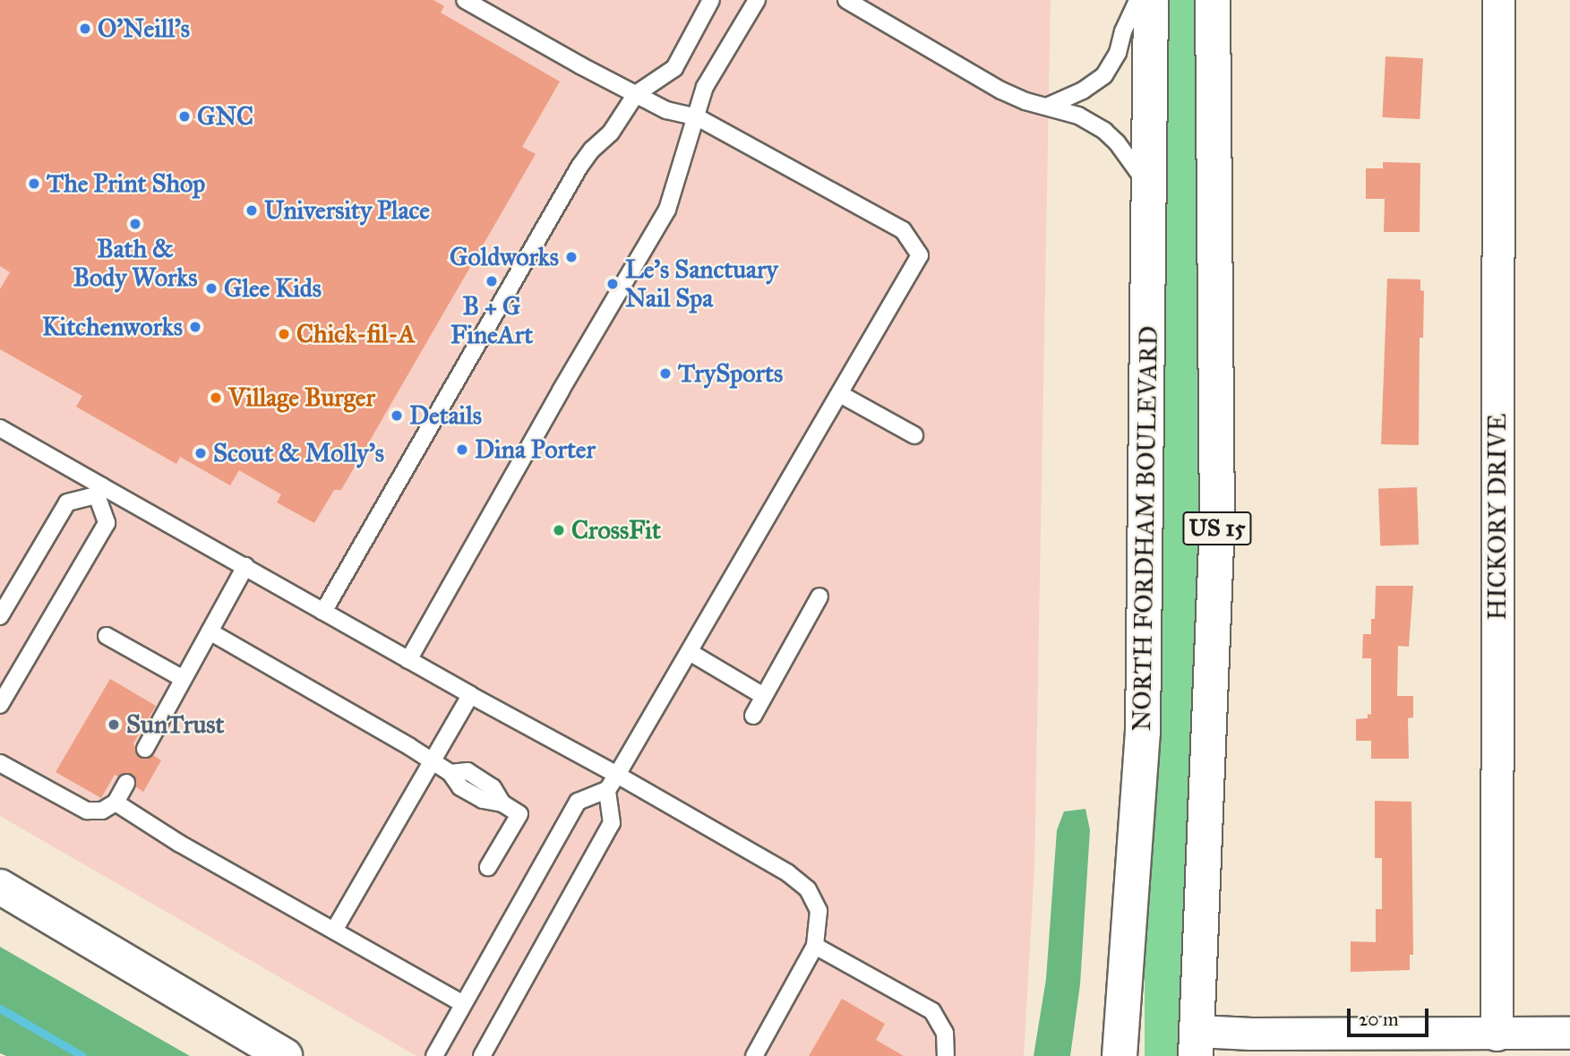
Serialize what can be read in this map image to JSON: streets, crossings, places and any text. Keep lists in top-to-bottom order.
{
  "streets": {
    "main road": ["NORTH FORDHAM BOULEVARD", "US 15"],
    "street": ["HICKORY DRIVE"]
  },
  "places": [
    "O’Neill’s",
    "GNC",
    "The Print Shop",
    "University Place",
    "Bath & Body Works",
    "Goldworks",
    "B + G FineArt",
    "Le’s Sanctuary Nail Spa",
    "Glee Kids",
    "Kitchenworks",
    "Chick-fil-A",
    "TrySports",
    "Village Burger",
    "Details",
    "Dina Porter",
    "Scout & Molly’s",
    "CrossFit",
    "SunTrust"
  ],
  "scale_bar": "20 m"
}
